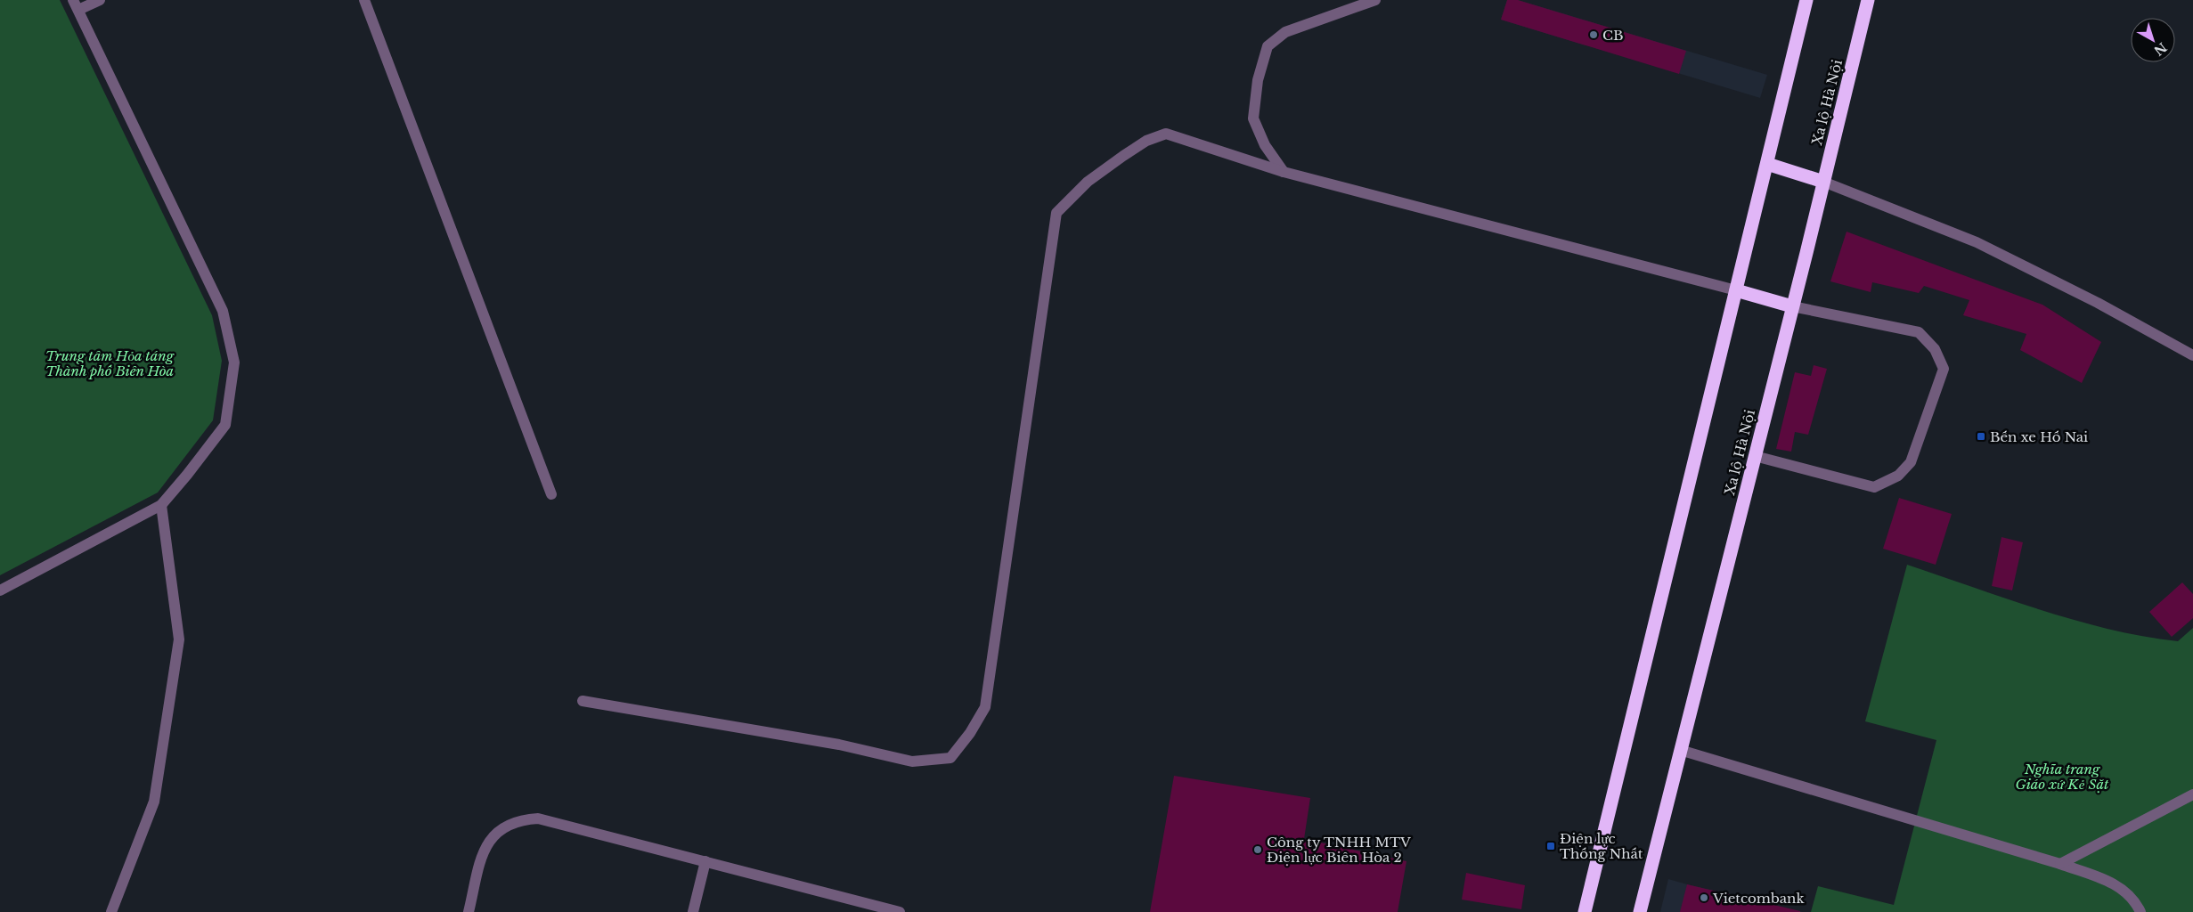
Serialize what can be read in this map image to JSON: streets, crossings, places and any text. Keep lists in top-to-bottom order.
{
  "streets": {
    "highway": ["Xa lộ Hà Nội"]
  },
  "parks": ["Trung tâm Hỏa táng Thành phố Biên Hòa", "Nghĩa trang Giáo xứ Kẻ Sặt"],
  "places": {
    "other": ["CB", "Công ty TNHH MTV Điện lực Biên Hòa 2", "Vietcombank"],
    "transit": ["Bến xe Hố Nai", "Điện lực Thống Nhất"]
  },
  "north": "bottom right"
}
